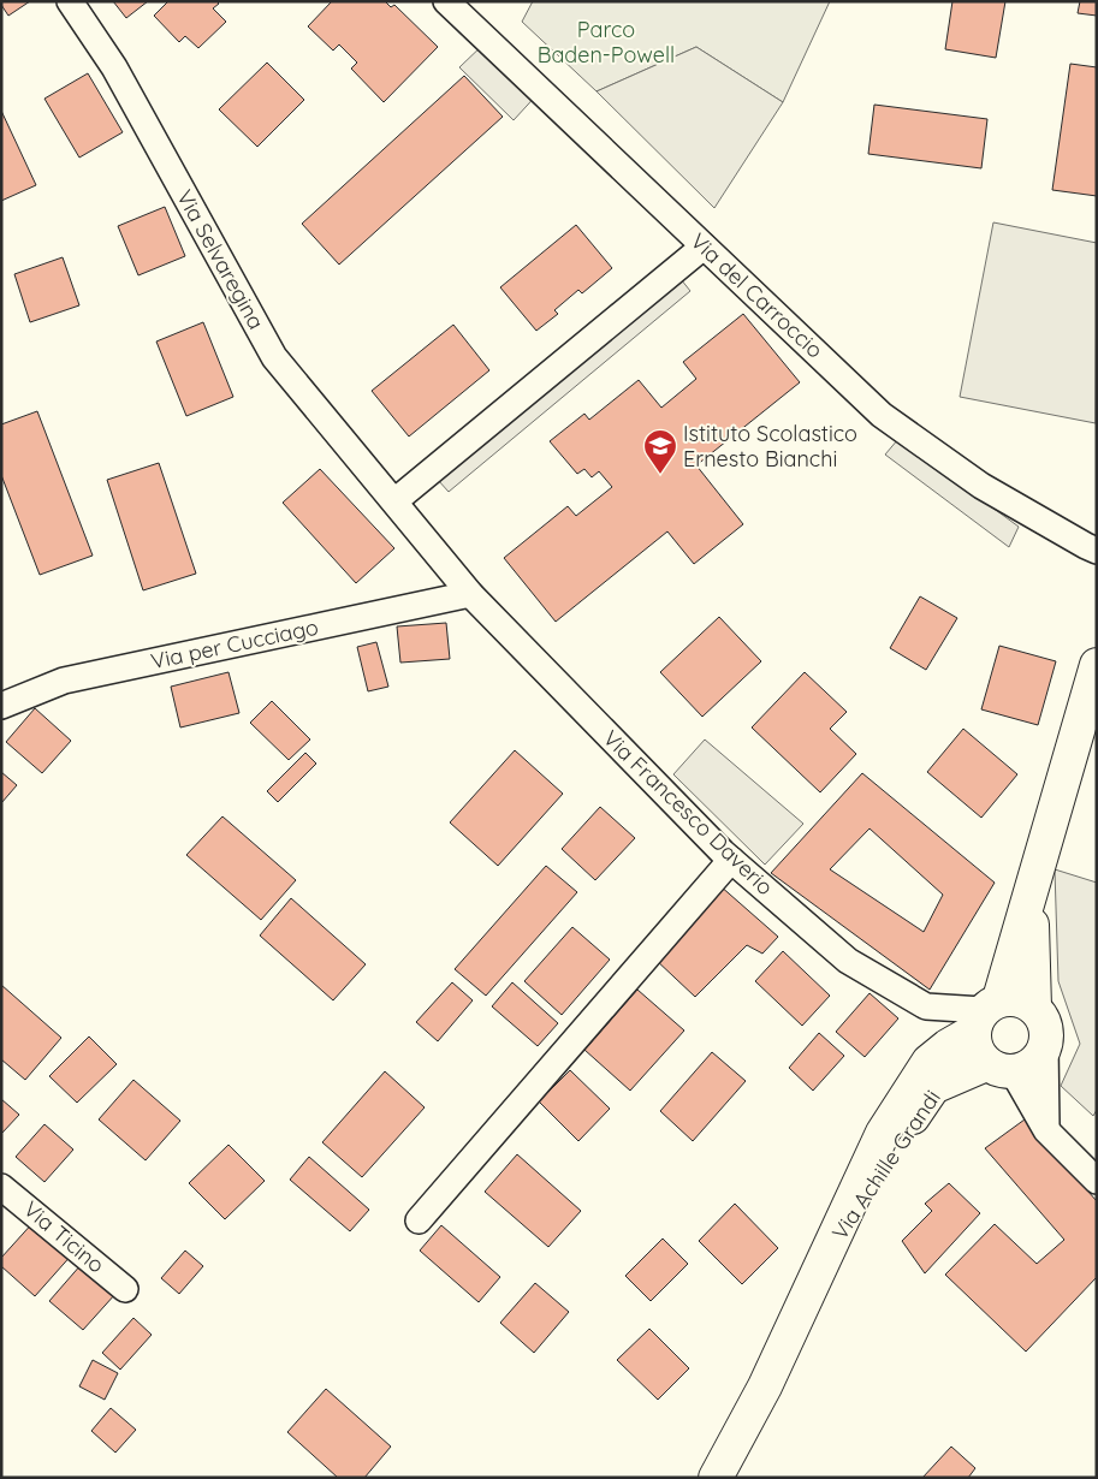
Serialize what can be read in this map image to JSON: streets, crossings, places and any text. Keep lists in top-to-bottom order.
{
  "streets": {
    "main road": ["Via Achille Grandi"],
    "street": [
      "Via Selvaregina",
      "Via del Carroccio",
      "Via per Cucciago",
      "Via Francesco Daverio",
      "Via Ticino"
    ]
  },
  "crossings": [
    ["Via Selvaregina", "Via per Cucciago"],
    ["Via Selvaregina", "Via Francesco Daverio"],
    ["Via per Cucciago", "Via Francesco Daverio"],
    ["Via Francesco Daverio", "Via Achille Grandi"]
  ],
  "parks": ["Parco Baden-Powell"],
  "places": {
    "school or university": ["Istituto Scolastico Ernesto Bianchi"]
  }
}
